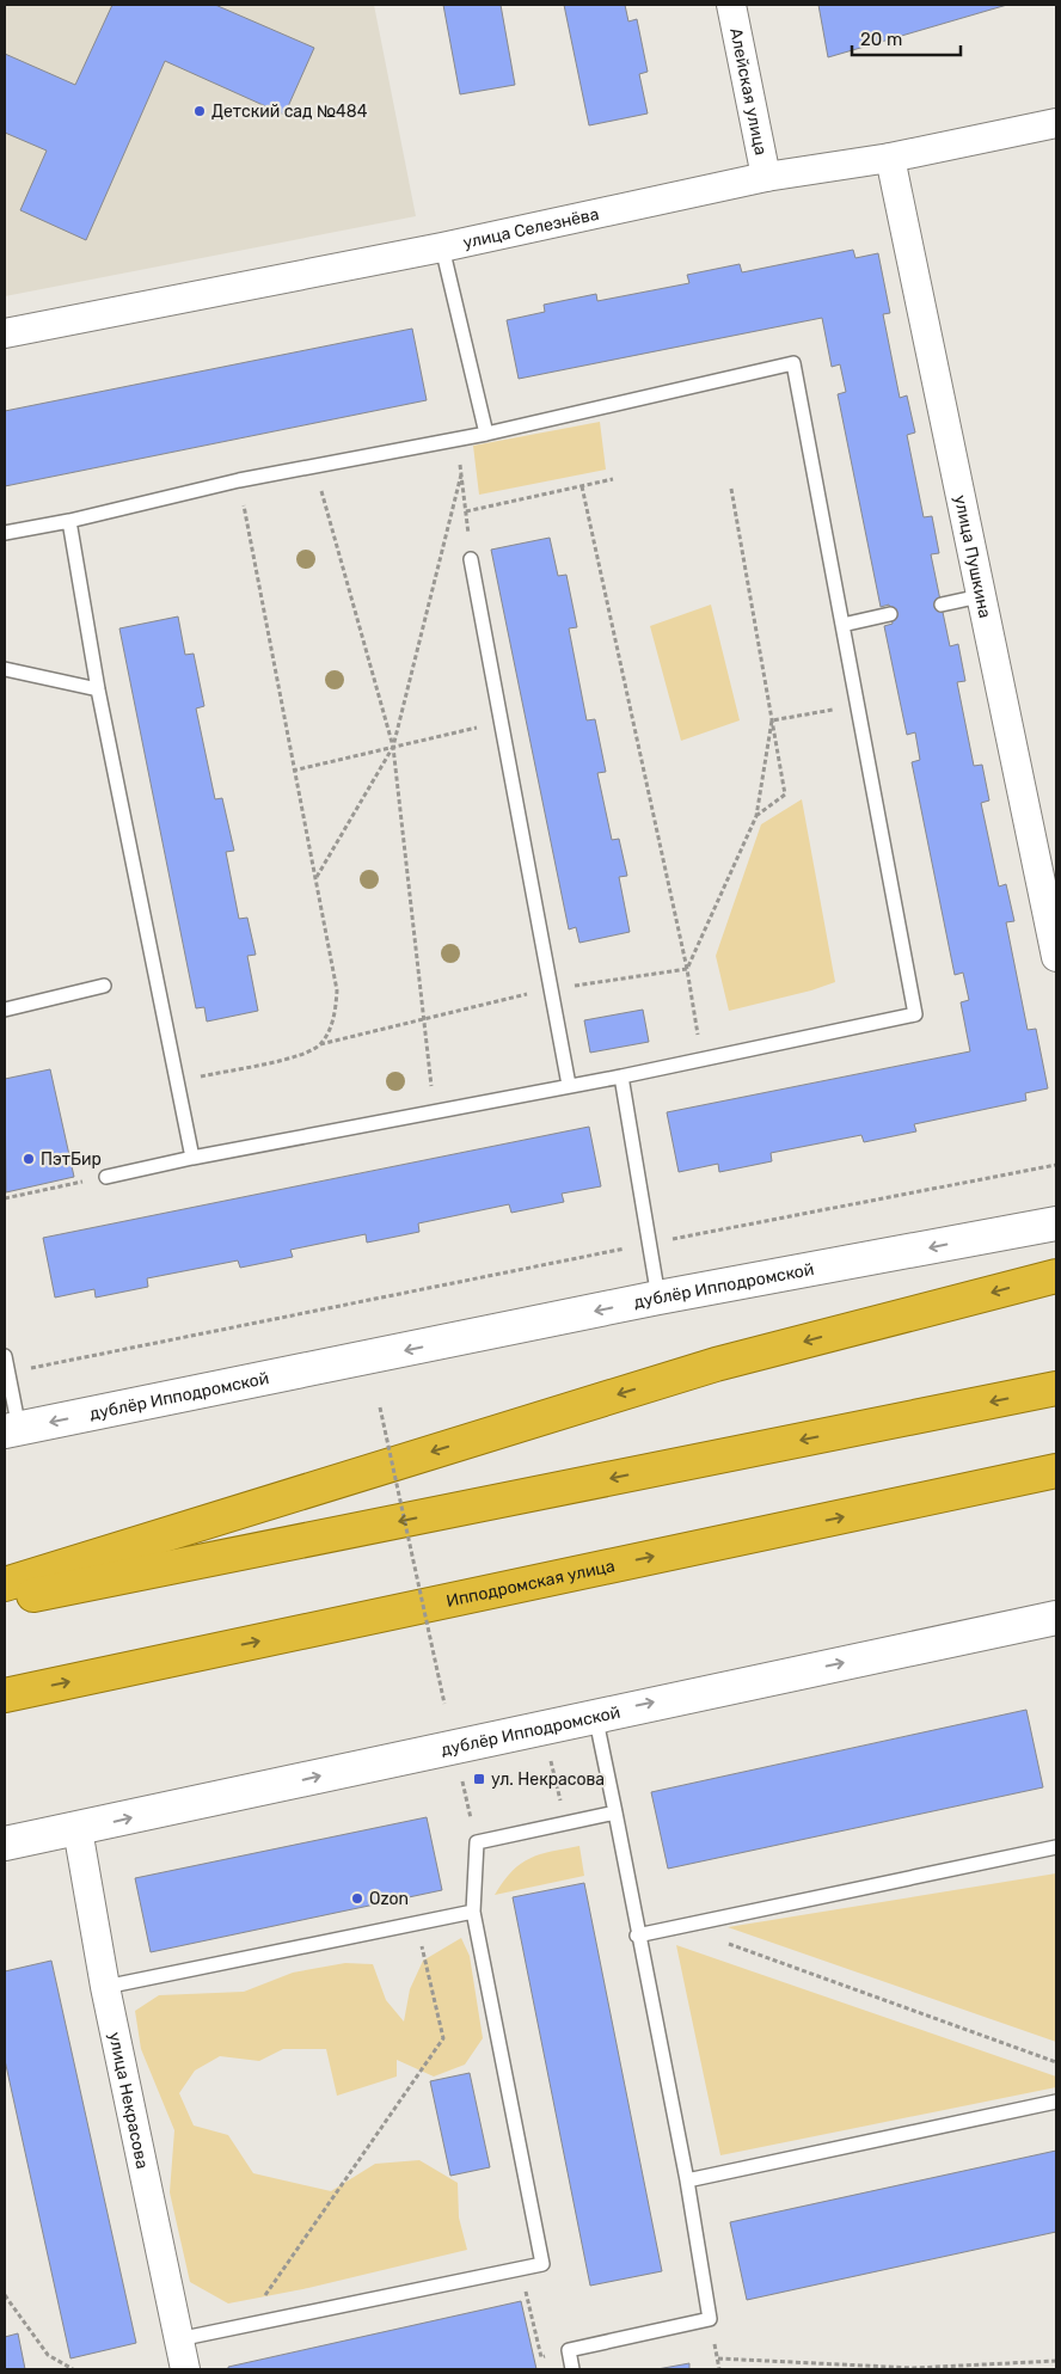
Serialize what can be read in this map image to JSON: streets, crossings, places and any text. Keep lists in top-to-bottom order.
{
  "streets": {
    "highway": ["Ипподромская улица"],
    "street": [
      "Алейская улица",
      "улица Селезнёва",
      "улица Пушкина",
      "дублёр Ипподромской",
      "улица Некрасова"
    ]
  },
  "crossings": [
    ["Алейская улица", "улица Селезнёва"],
    ["улица Селезнёва", "улица Пушкина"],
    ["дублёр Ипподромской", "улица Некрасова"]
  ],
  "places": {
    "other": ["Детский сад №484", "ПэтБир", "Ozon"],
    "transit": ["ул. Некрасова"]
  },
  "scale_bar": "20 m"
}
